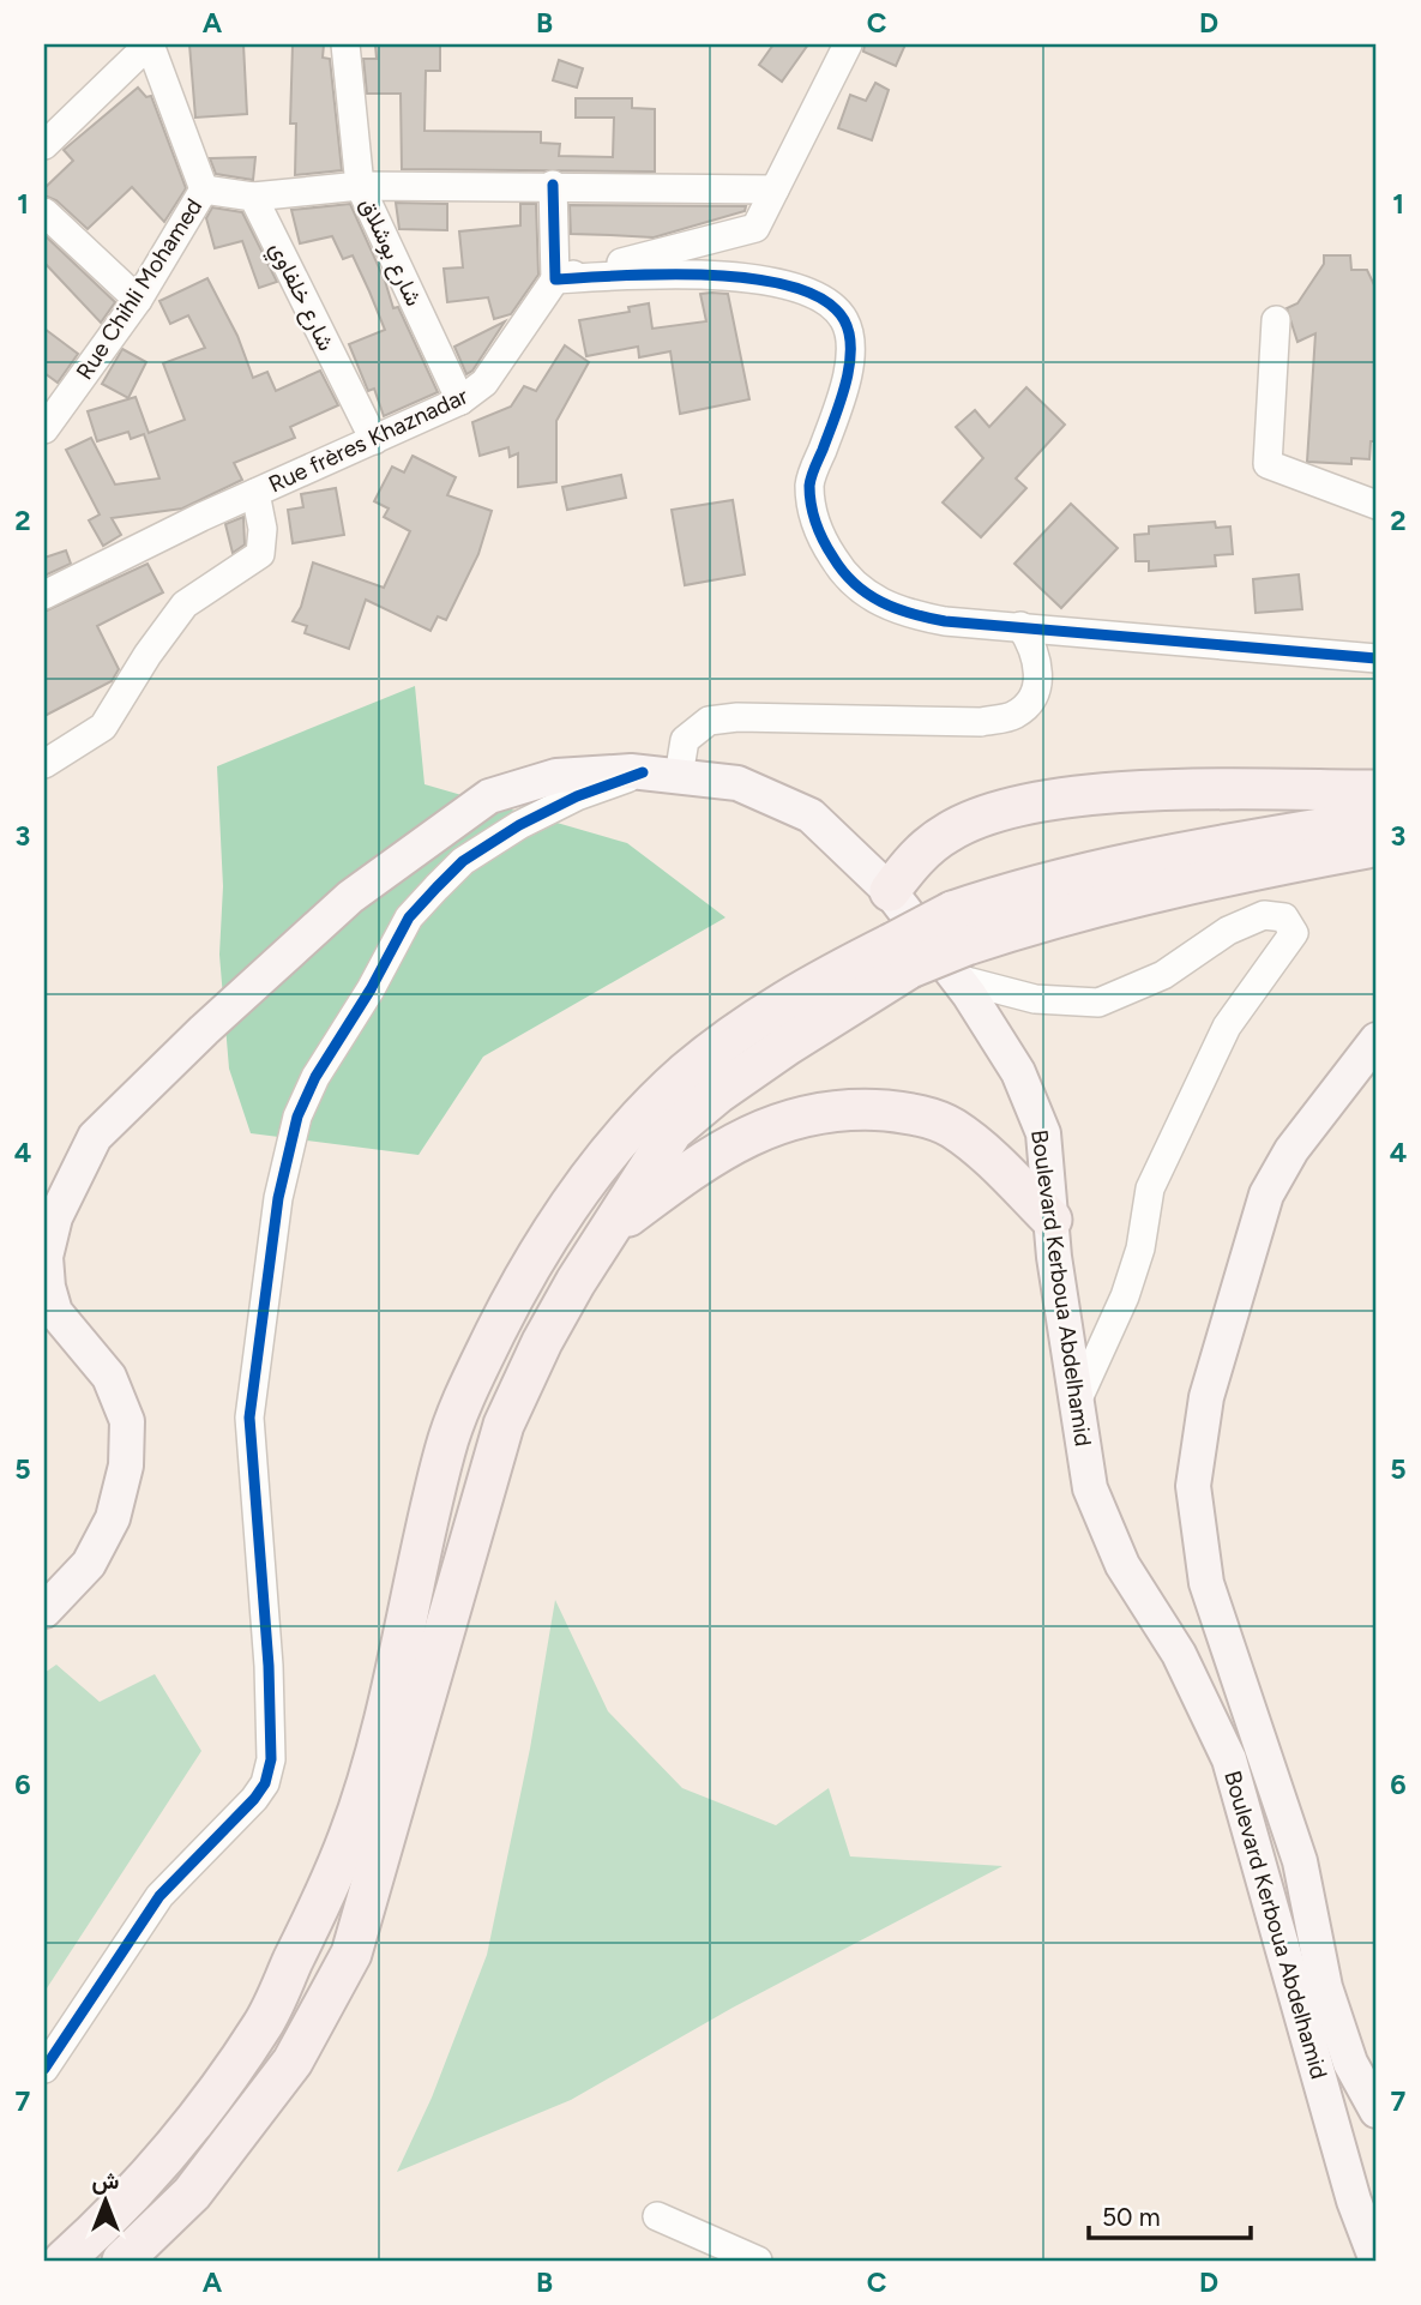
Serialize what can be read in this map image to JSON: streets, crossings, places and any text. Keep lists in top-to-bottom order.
{
  "streets": {
    "main road": ["Boulevard Kerboua Abdelhamid"],
    "street": [
      "شارع بوشلاق",
      "Rue Chihli Mohamed",
      "شارع خلفاوي",
      "Rue frères Khaznadar"
    ]
  },
  "crossings": [
    ["شارع بوشلاق", "Rue frères Khaznadar"],
    ["شارع خلفاوي", "Rue frères Khaznadar"]
  ],
  "scale_bar": "50 m",
  "north": "top",
  "grid": {
    "columns": [
      "A",
      "B",
      "C",
      "D"
    ],
    "rows": [
      "1",
      "2",
      "3",
      "4",
      "5",
      "6",
      "7"
    ]
  }
}
